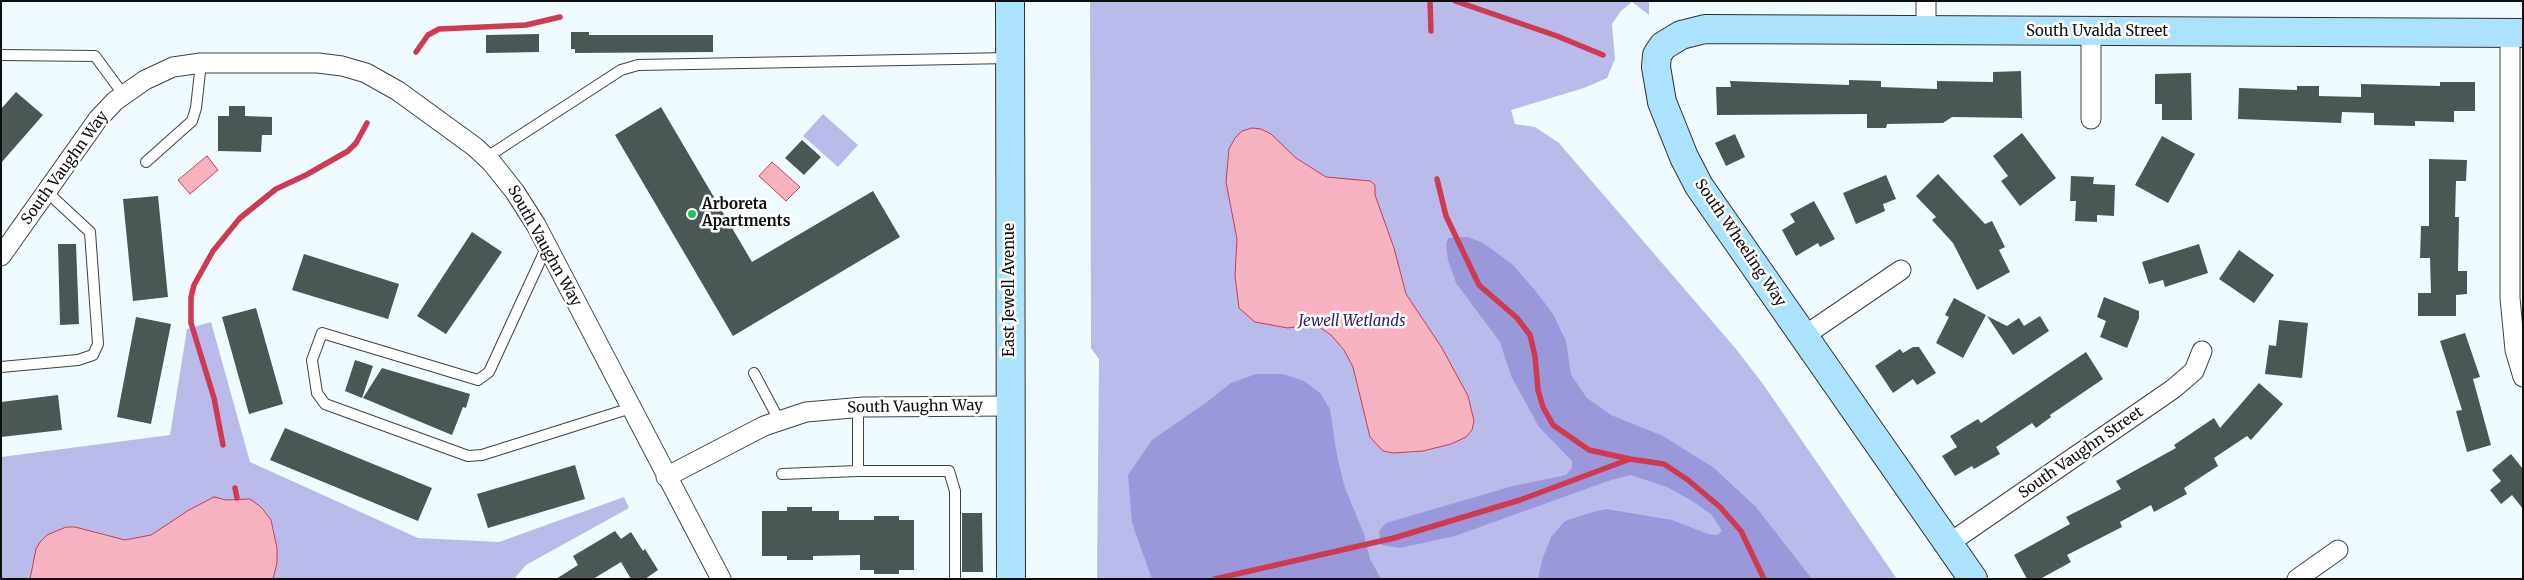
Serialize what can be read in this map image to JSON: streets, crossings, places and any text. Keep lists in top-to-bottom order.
{
  "streets": {
    "street": [
      "South Uvalda Street",
      "South Vaughn Way",
      "South Wheeling Way",
      "East Jewell Avenue",
      "South Vaughn Street"
    ]
  },
  "crossings": [
    ["South Uvalda Street", "South Wheeling Way"],
    ["South Vaughn Way", "East Jewell Avenue"],
    ["South Wheeling Way", "South Vaughn Street"]
  ],
  "parks": ["Jewell Wetlands"],
  "places": ["Arboreta Apartments"]
}
